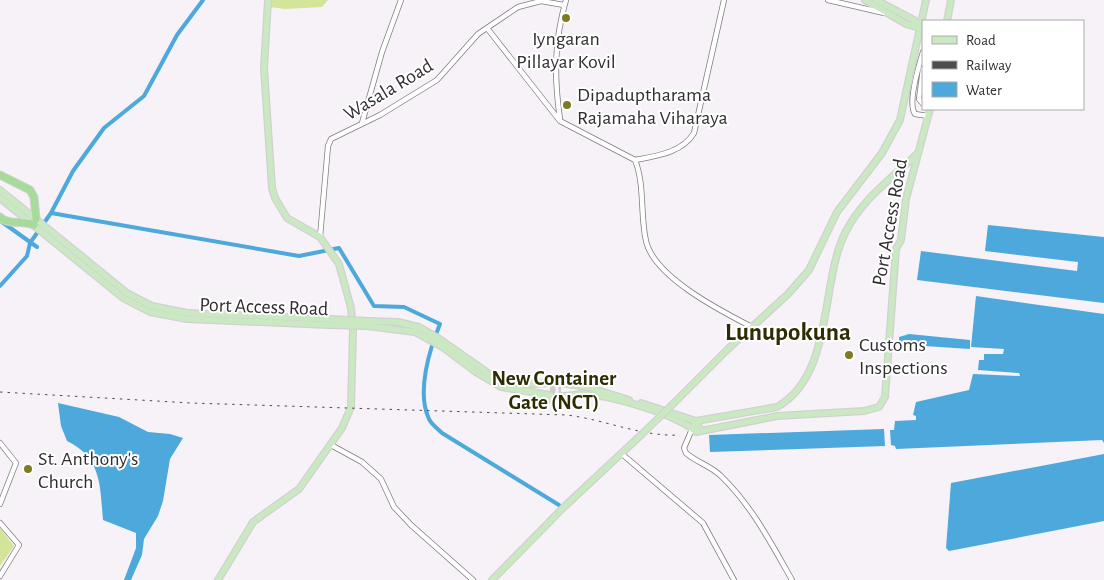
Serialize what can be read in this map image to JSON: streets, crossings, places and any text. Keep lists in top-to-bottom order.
{
  "streets": {
    "main road": ["Port Access Road"],
    "street": ["Wasala Road"]
  },
  "districts": ["Lunupokuna", "New Container Gate (NCT)"],
  "places": [
    "Iyngaran Pillayar Kovil",
    "Dipaduptharama Rajamaha Viharaya",
    "Customs Inspections",
    "St. Anthony's Church"
  ],
  "legend": ["Road", "Railway", "Water"]
}
